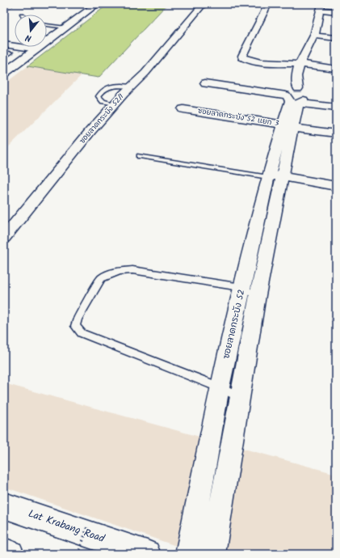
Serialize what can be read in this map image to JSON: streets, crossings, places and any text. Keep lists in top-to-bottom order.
{
  "streets": {
    "main road": ["Lat Krabang Road"],
    "street": ["ซอยลาดกระบัง 52 แยก 3", "ซอยลาดกระบัง 52/1", "ซอยลาดกระบัง 52"]
  },
  "crossings": [
    ["ซอยลาดกระบัง 52 แยก 3", "ซอยลาดกระบัง 52"]
  ],
  "north": "bottom"
}
